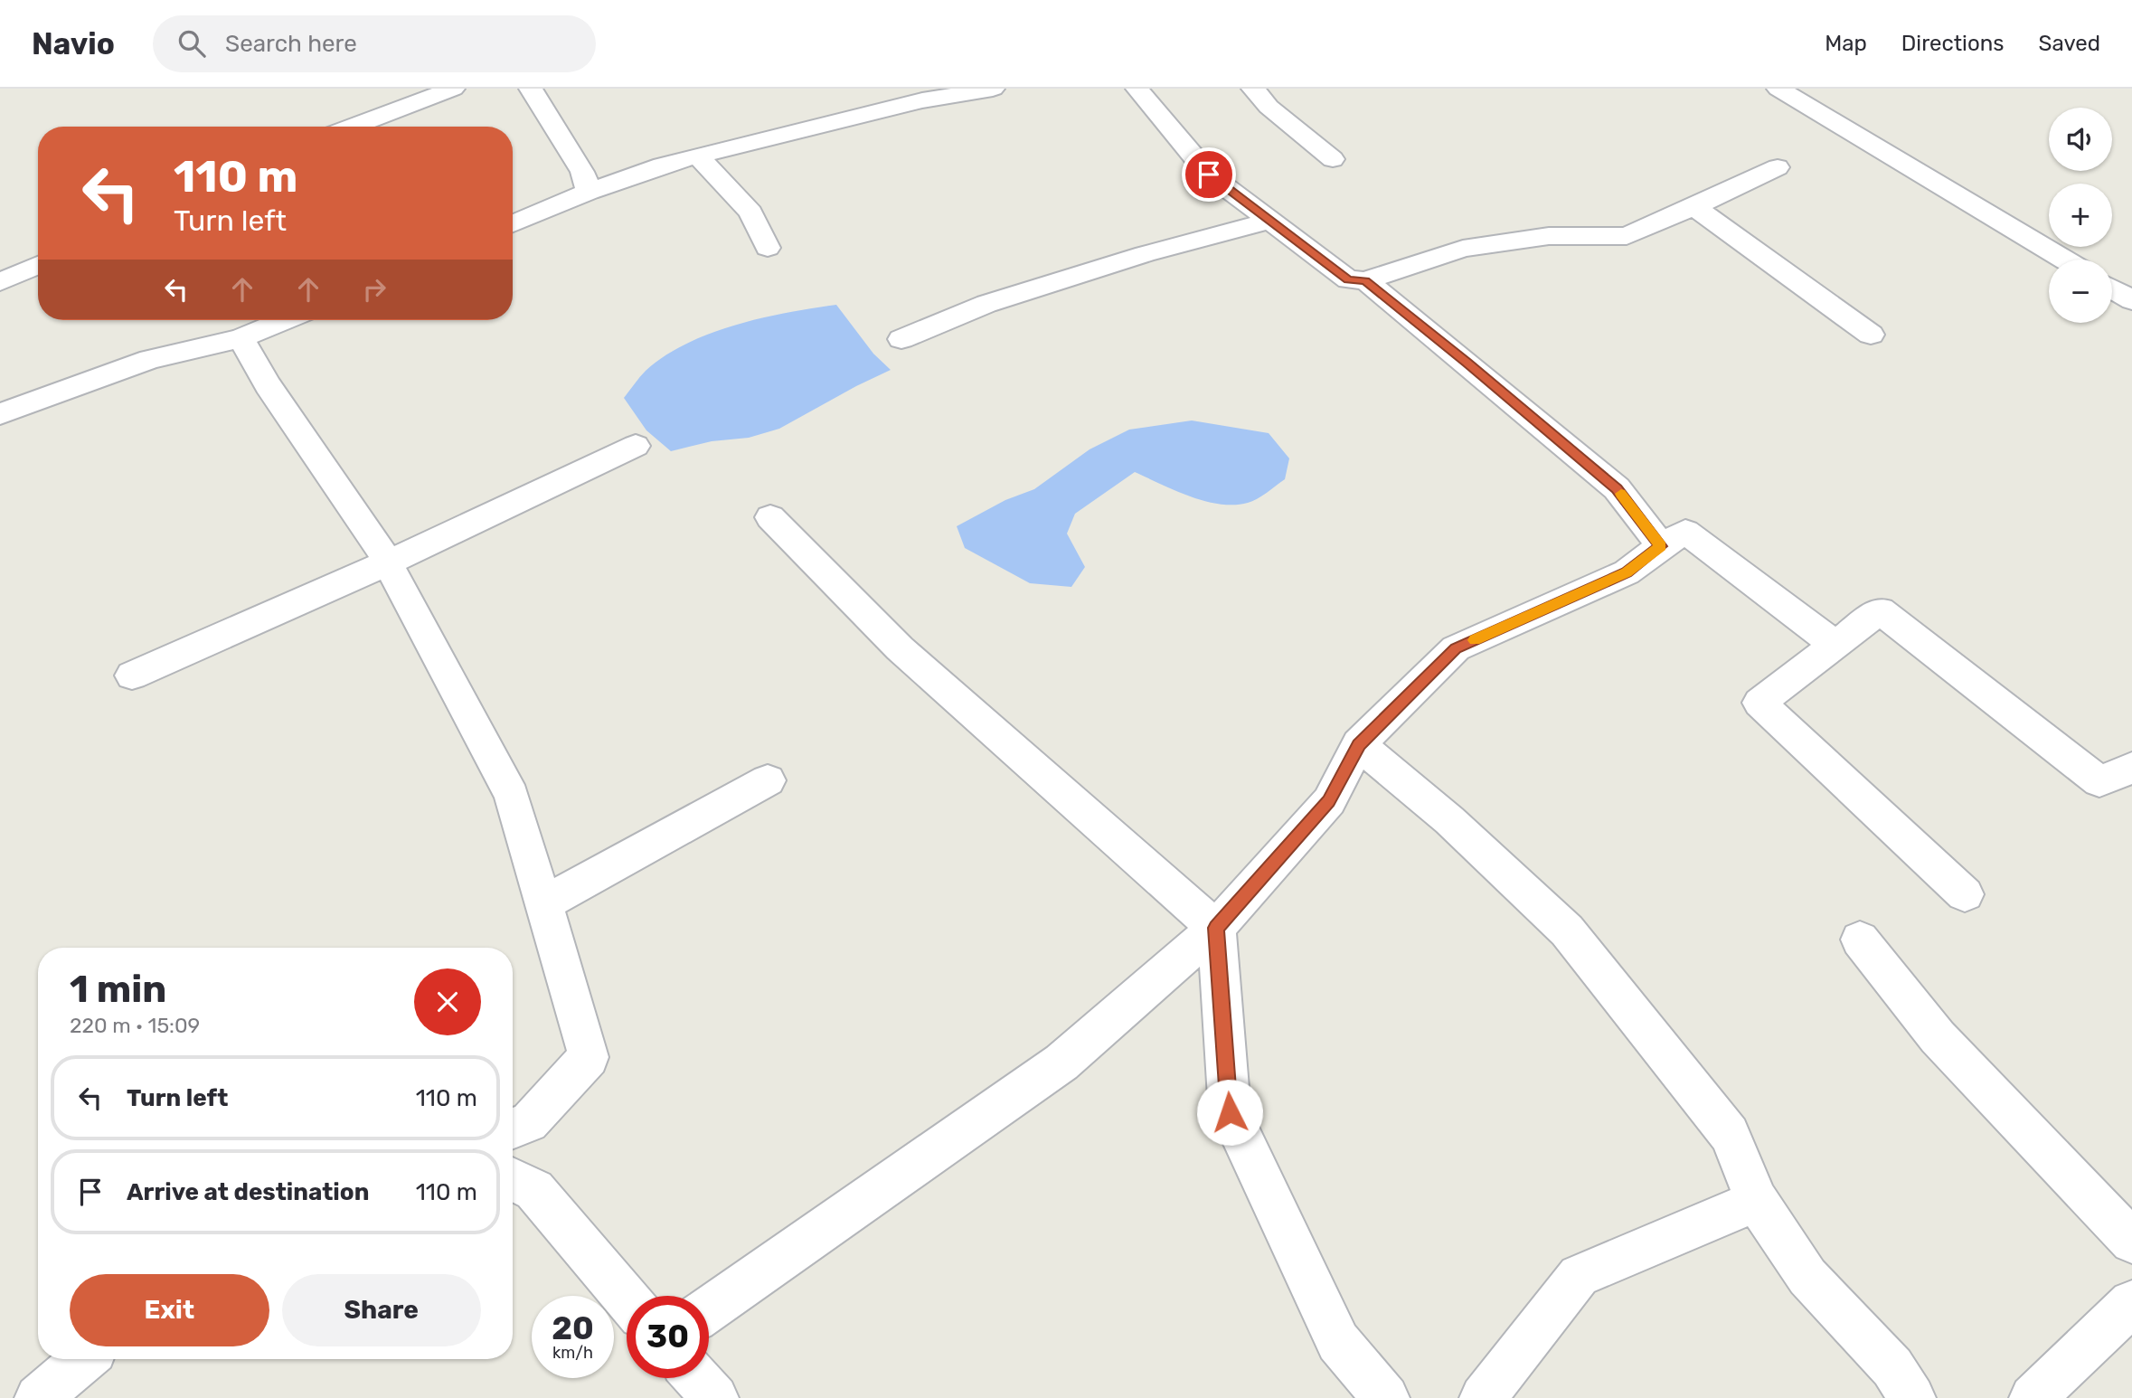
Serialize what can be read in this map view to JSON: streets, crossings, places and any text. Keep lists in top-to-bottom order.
{
  "page": {
    "header": "Navio",
    "search": "Search here",
    "nav": ["Map", "Directions", "Saved"],
    "map_buttons": ["+", "−"],
    "turn": ["110 m", "Turn left"],
    "heading": ["1 min", "220 m · 15:09"],
    "list": [
      {
        "name": "Turn left",
        "value": "110 m"
      },
      {
        "name": "Arrive at destination",
        "value": "110 m"
      }
    ],
    "buttons": ["Exit", "Share"],
    "speed": "20 km/h",
    "limit": "30"
  }
}
